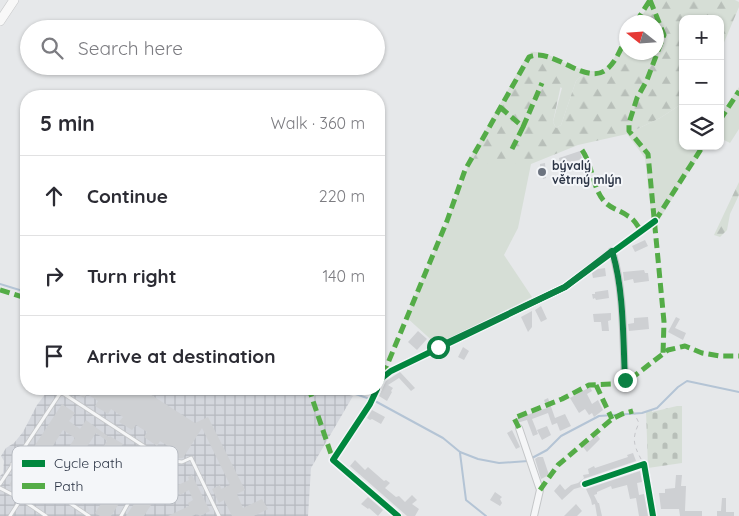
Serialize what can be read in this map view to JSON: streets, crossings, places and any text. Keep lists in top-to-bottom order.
{
  "places": ["bývalý větrný mlýn"],
  "legend": ["Cycle path", "Path"],
  "north": "left",
  "page": {
    "map_buttons": ["+", "−"],
    "search": "Search here",
    "heading": ["5 min", "Walk · 360 m"],
    "list": [
      ["Continue", "220 m"],
      ["Turn right", "140 m"],
      "Arrive at destination"
    ]
  }
}
